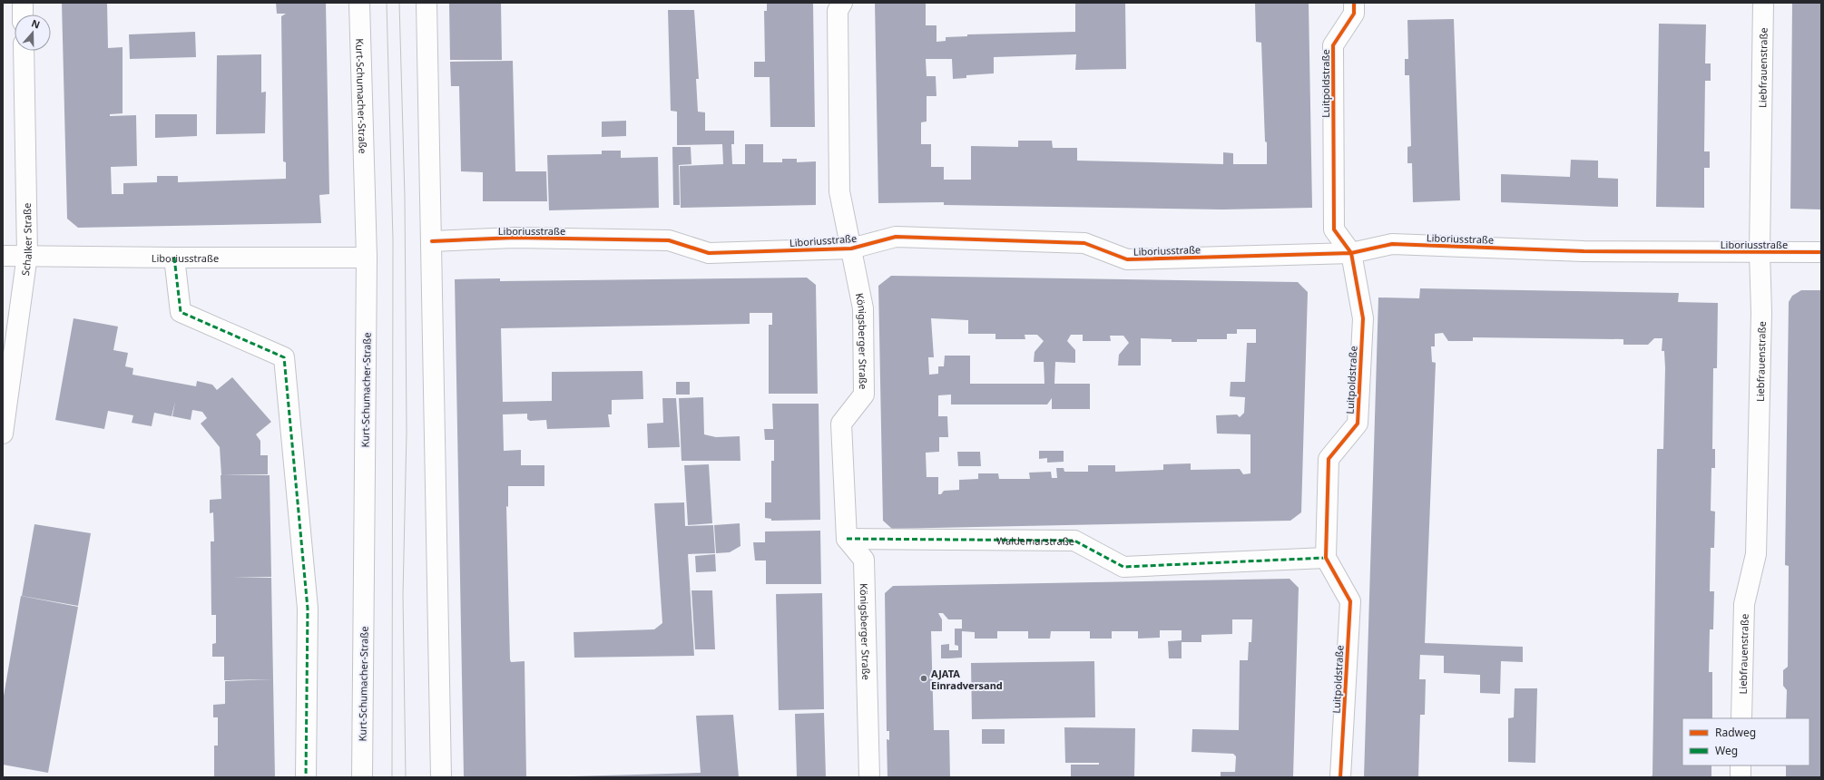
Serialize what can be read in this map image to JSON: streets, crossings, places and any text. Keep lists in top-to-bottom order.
{
  "streets": {
    "street": [
      "Liebfrauenstraße",
      "Luitpoldstraße",
      "Kurt-Schumacher-Straße",
      "Liboriusstraße",
      "Schalker Straße",
      "Königsberger Straße",
      "Waldemarstraße"
    ]
  },
  "crossings": [
    ["Liebfrauenstraße", "Liboriusstraße"],
    ["Luitpoldstraße", "Liboriusstraße"],
    ["Luitpoldstraße", "Waldemarstraße"],
    ["Kurt-Schumacher-Straße", "Liboriusstraße"],
    ["Liboriusstraße", "Schalker Straße"],
    ["Liboriusstraße", "Königsberger Straße"],
    ["Königsberger Straße", "Waldemarstraße"]
  ],
  "places": ["AJATA Einradversand"],
  "legend": ["Radweg", "Weg"],
  "north": "top"
}
